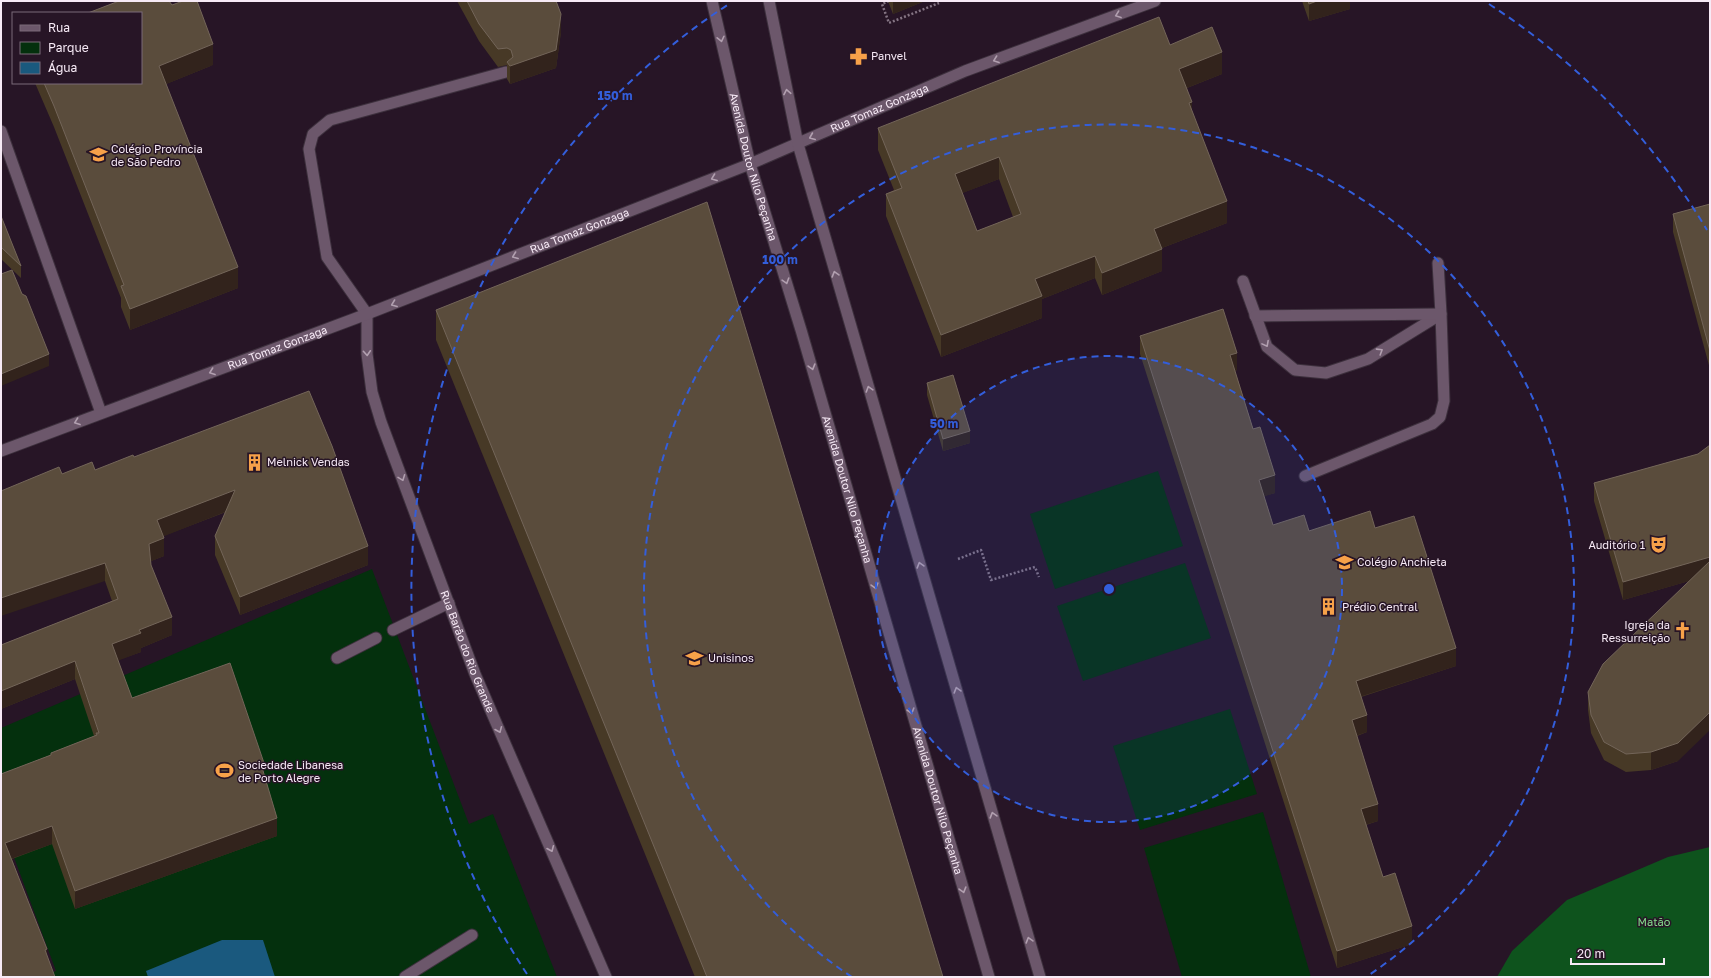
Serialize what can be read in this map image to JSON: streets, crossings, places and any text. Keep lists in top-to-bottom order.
{
  "streets": {
    "main road": ["Rua Tomaz Gonzaga", "Avenida Doutor Nilo Peçanha", "Rua Barão do Rio Grande"]
  },
  "crossings": [
    ["Rua Tomaz Gonzaga", "Avenida Doutor Nilo Peçanha"],
    ["Rua Tomaz Gonzaga", "Rua Barão do Rio Grande"]
  ],
  "one_way": ["Rua Tomaz Gonzaga", "Rua Barão do Rio Grande"],
  "parks": ["Matão"],
  "places": {
    "pharmacy": ["Panvel"],
    "school or university": ["Colégio Província de São Pedro", "Colégio Anchieta", "Unisinos"],
    "building": ["Melnick Vendas", "Prédio Central"],
    "theatre": ["Auditório 1"],
    "church": ["Igreja da Ressurreição"],
    "sports": ["Sociedade Libanesa de Porto Alegre"]
  },
  "legend": ["Rua", "Parque", "Água"],
  "scale_bar": "20 m",
  "rings": ["150 m", "100 m", "50 m"]
}
